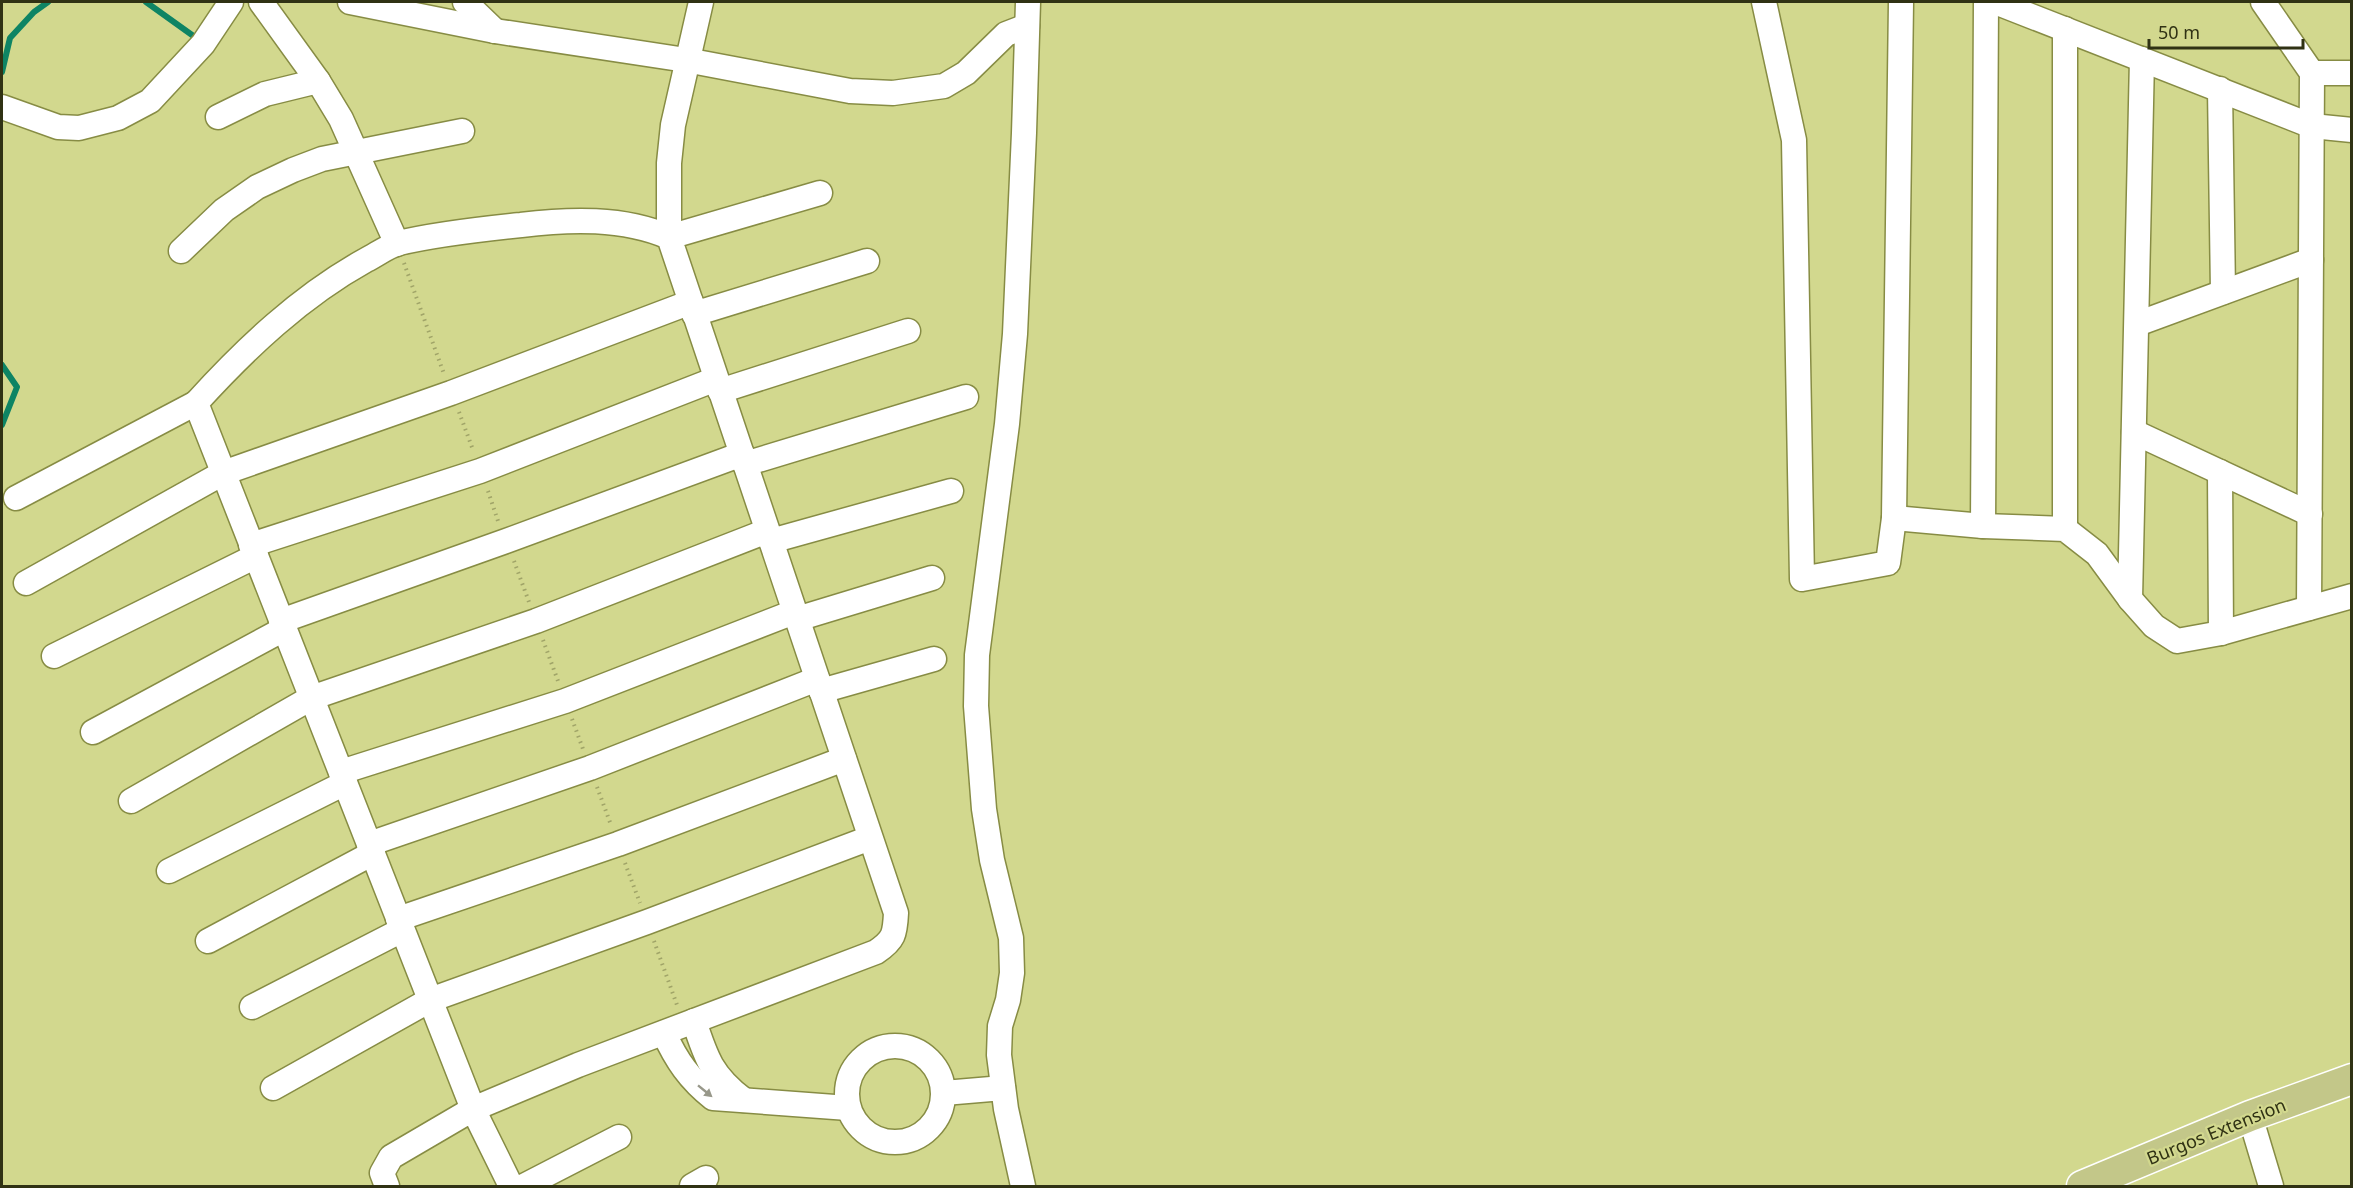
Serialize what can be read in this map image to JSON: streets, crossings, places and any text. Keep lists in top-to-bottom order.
{
  "streets": {
    "main road": ["Burgos Extension"]
  },
  "scale_bar": "50 m"
}
